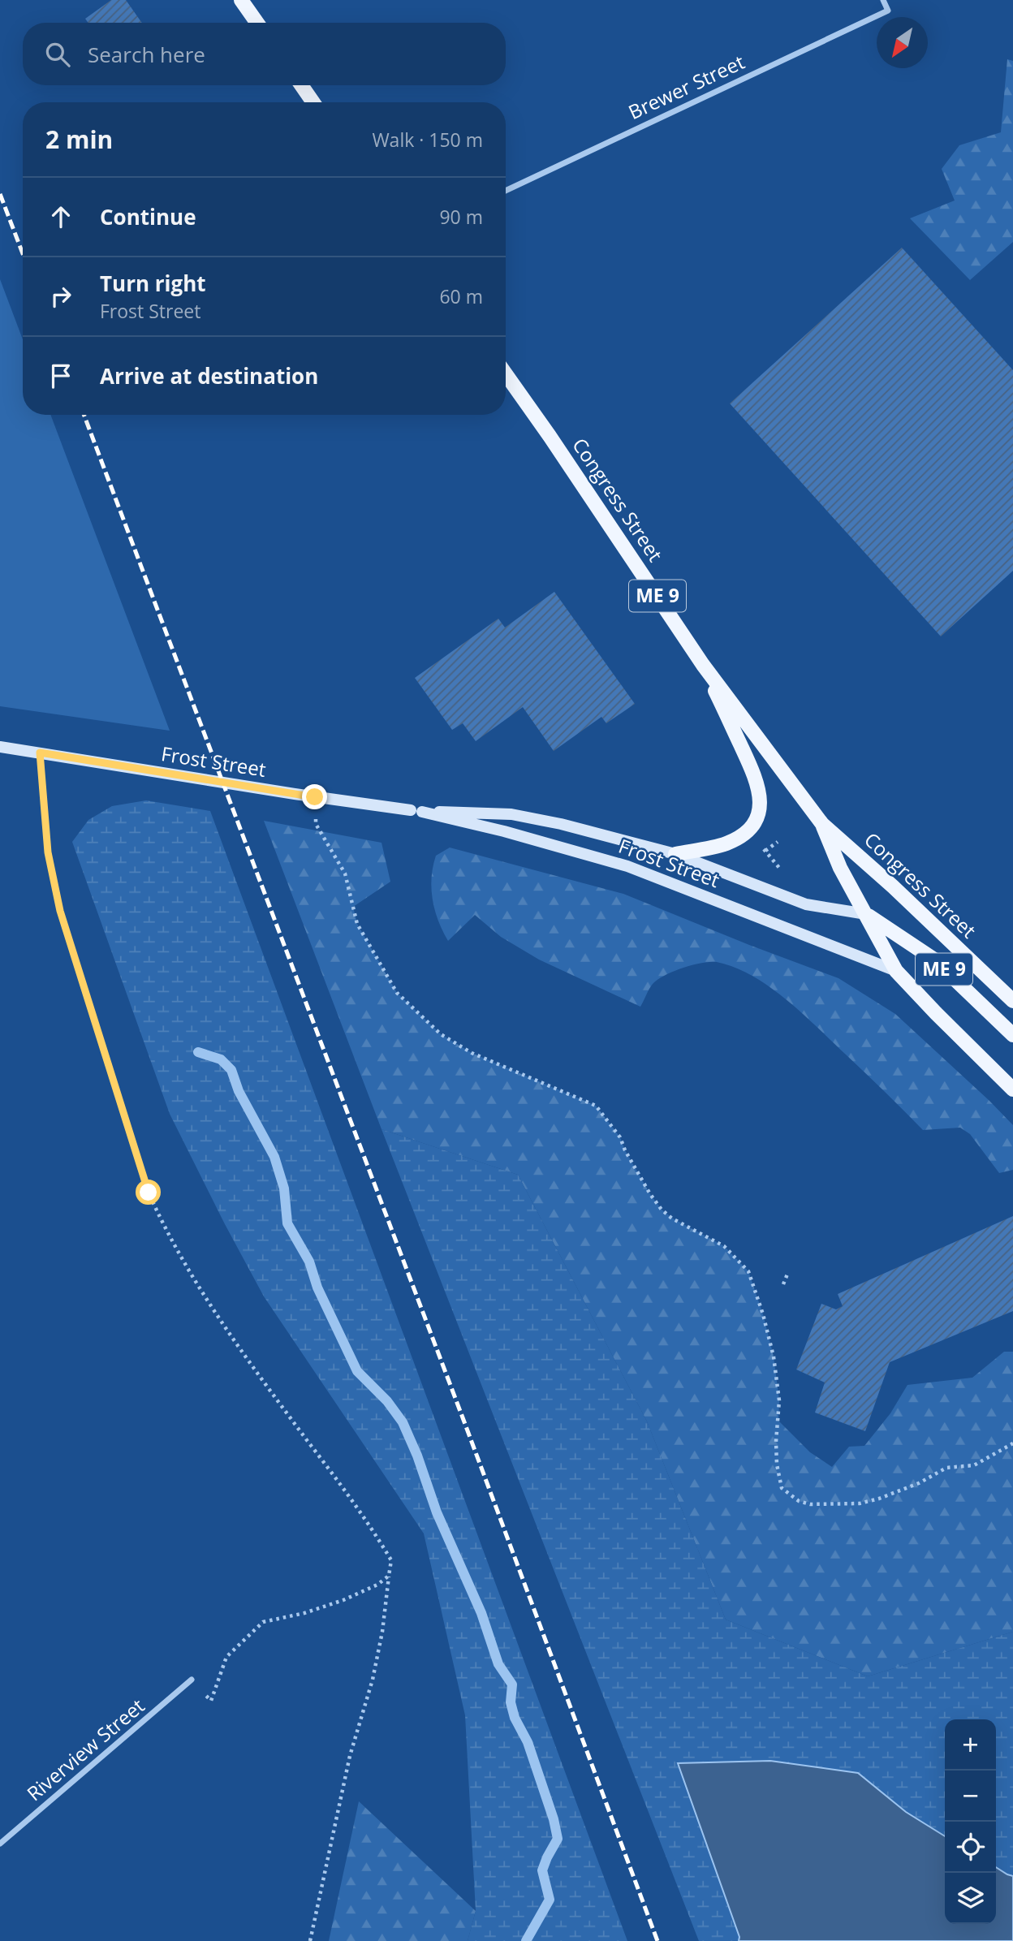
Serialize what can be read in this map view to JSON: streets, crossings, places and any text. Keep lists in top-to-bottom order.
{
  "streets": {
    "main road": ["Congress Street", "ME 9"],
    "street": ["Brewer Street", "Frost Street", "Riverview Street"]
  },
  "crossings": [
    ["Congress Street", "ME 9"],
    ["Congress Street", "Frost Street"],
    ["ME 9", "Frost Street"]
  ],
  "north": "bottom left",
  "page": {
    "search": "Search here",
    "heading": ["2 min", "Walk · 150 m"],
    "list": [
      ["Continue", "90 m"],
      ["Turn right", "Frost Street", "60 m"],
      "Arrive at destination"
    ],
    "map_buttons": ["+", "−"]
  }
}
